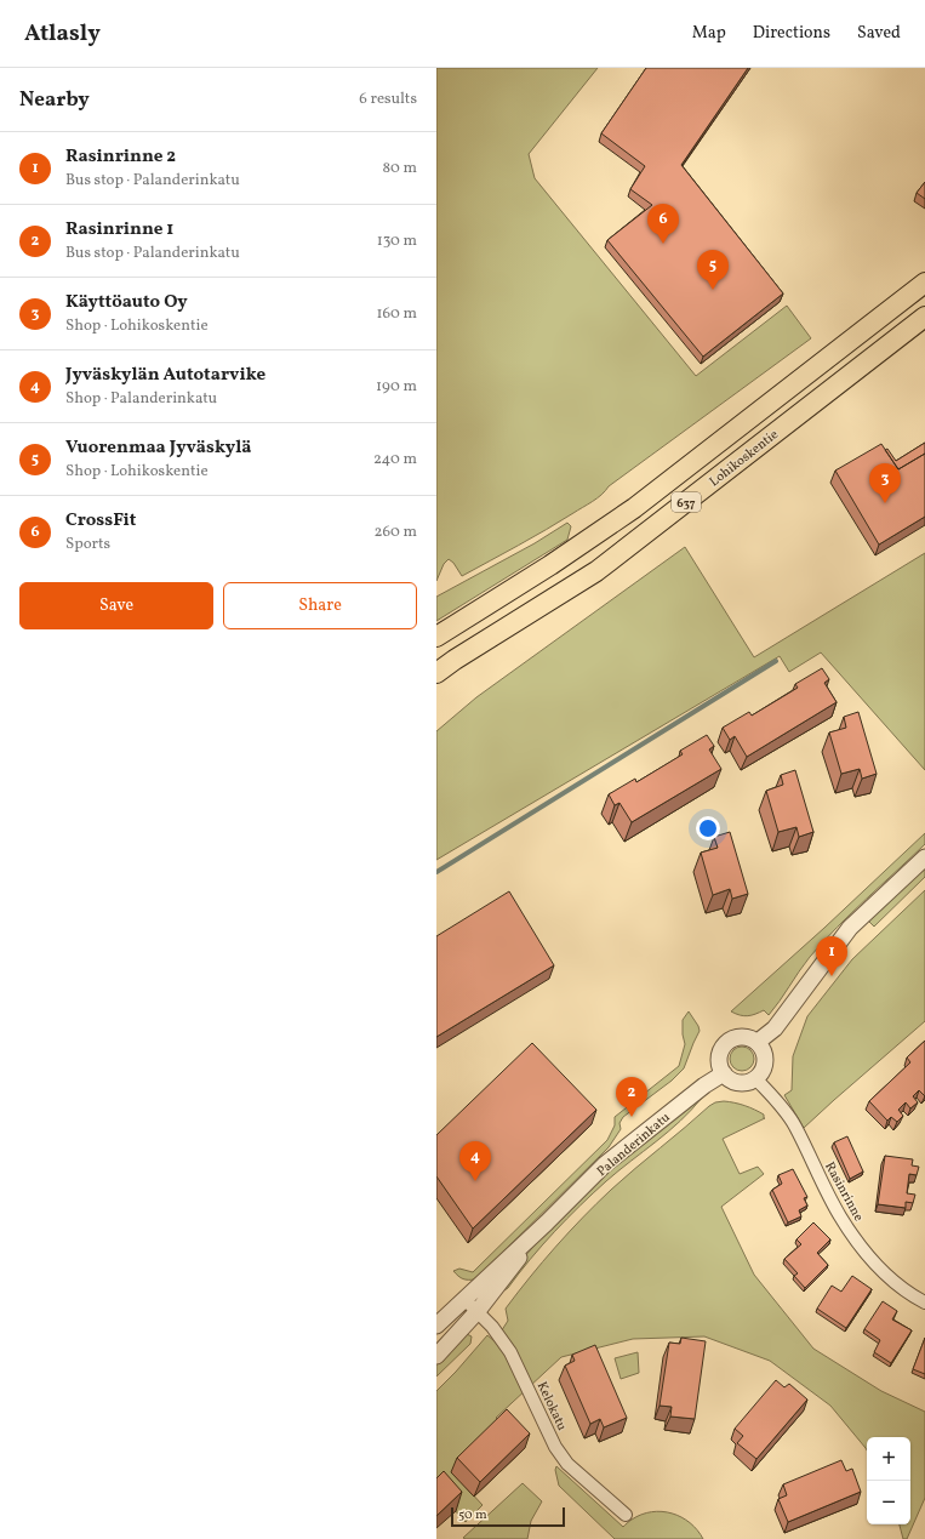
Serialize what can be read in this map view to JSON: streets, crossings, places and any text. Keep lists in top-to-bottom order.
{
  "streets": {
    "main road": ["Lohikoskentie", "637"],
    "street": ["Palanderinkatu", "Rasinrinne", "Kelokatu"]
  },
  "crossings": [
    ["Palanderinkatu", "Rasinrinne"],
    ["Palanderinkatu", "Kelokatu"]
  ],
  "scale_bar": "50 m",
  "page": {
    "header": "Atlasly",
    "nav": ["Map", "Directions", "Saved"],
    "heading": ["Nearby", "6 results"],
    "list": [
      {
        "mark": "1",
        "name": "Rasinrinne 2",
        "note": "Bus stop · Palanderinkatu",
        "value": "80 m"
      },
      {
        "mark": "2",
        "name": "Rasinrinne 1",
        "note": "Bus stop · Palanderinkatu",
        "value": "130 m"
      },
      {
        "mark": "3",
        "name": "Käyttöauto Oy",
        "note": "Shop · Lohikoskentie",
        "value": "160 m"
      },
      {
        "mark": "4",
        "name": "Jyväskylän Autotarvike",
        "note": "Shop · Palanderinkatu",
        "value": "190 m"
      },
      {
        "mark": "5",
        "name": "Vuorenmaa Jyväskylä",
        "note": "Shop · Lohikoskentie",
        "value": "240 m"
      },
      {
        "mark": "6",
        "name": "CrossFit",
        "note": "Sports",
        "value": "260 m"
      }
    ],
    "pins": [
      "6",
      "5",
      "3",
      "1",
      "2",
      "4"
    ],
    "buttons": ["Save", "Share"],
    "map_buttons": ["+", "−"],
    "scale": "50 m"
  }
}
